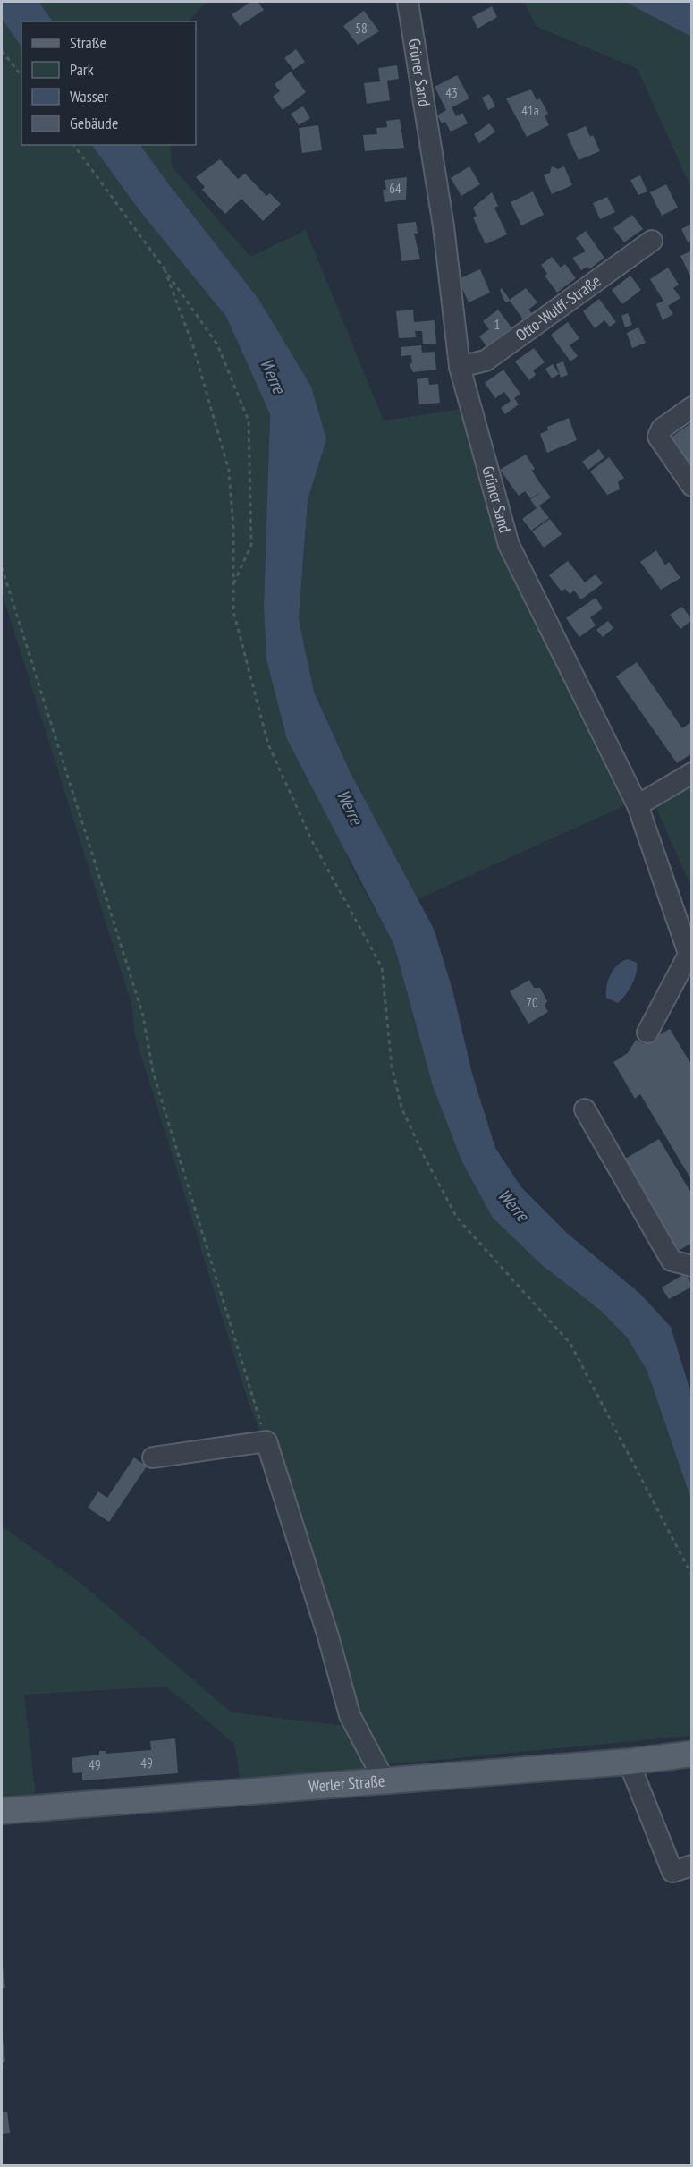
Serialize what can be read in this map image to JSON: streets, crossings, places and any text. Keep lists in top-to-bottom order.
{
  "streets": {
    "main road": ["Werler Straße"],
    "street": ["Grüner Sand", "Otto-Wulff-Straße"]
  },
  "crossings": [
    ["Grüner Sand", "Otto-Wulff-Straße"]
  ],
  "water": ["Werre"],
  "house_numbers": [
    "58",
    "43",
    "41a",
    "64",
    "1",
    "70",
    "49",
    "49"
  ],
  "legend": [
    "Straße",
    "Park",
    "Wasser",
    "Gebäude"
  ]
}
